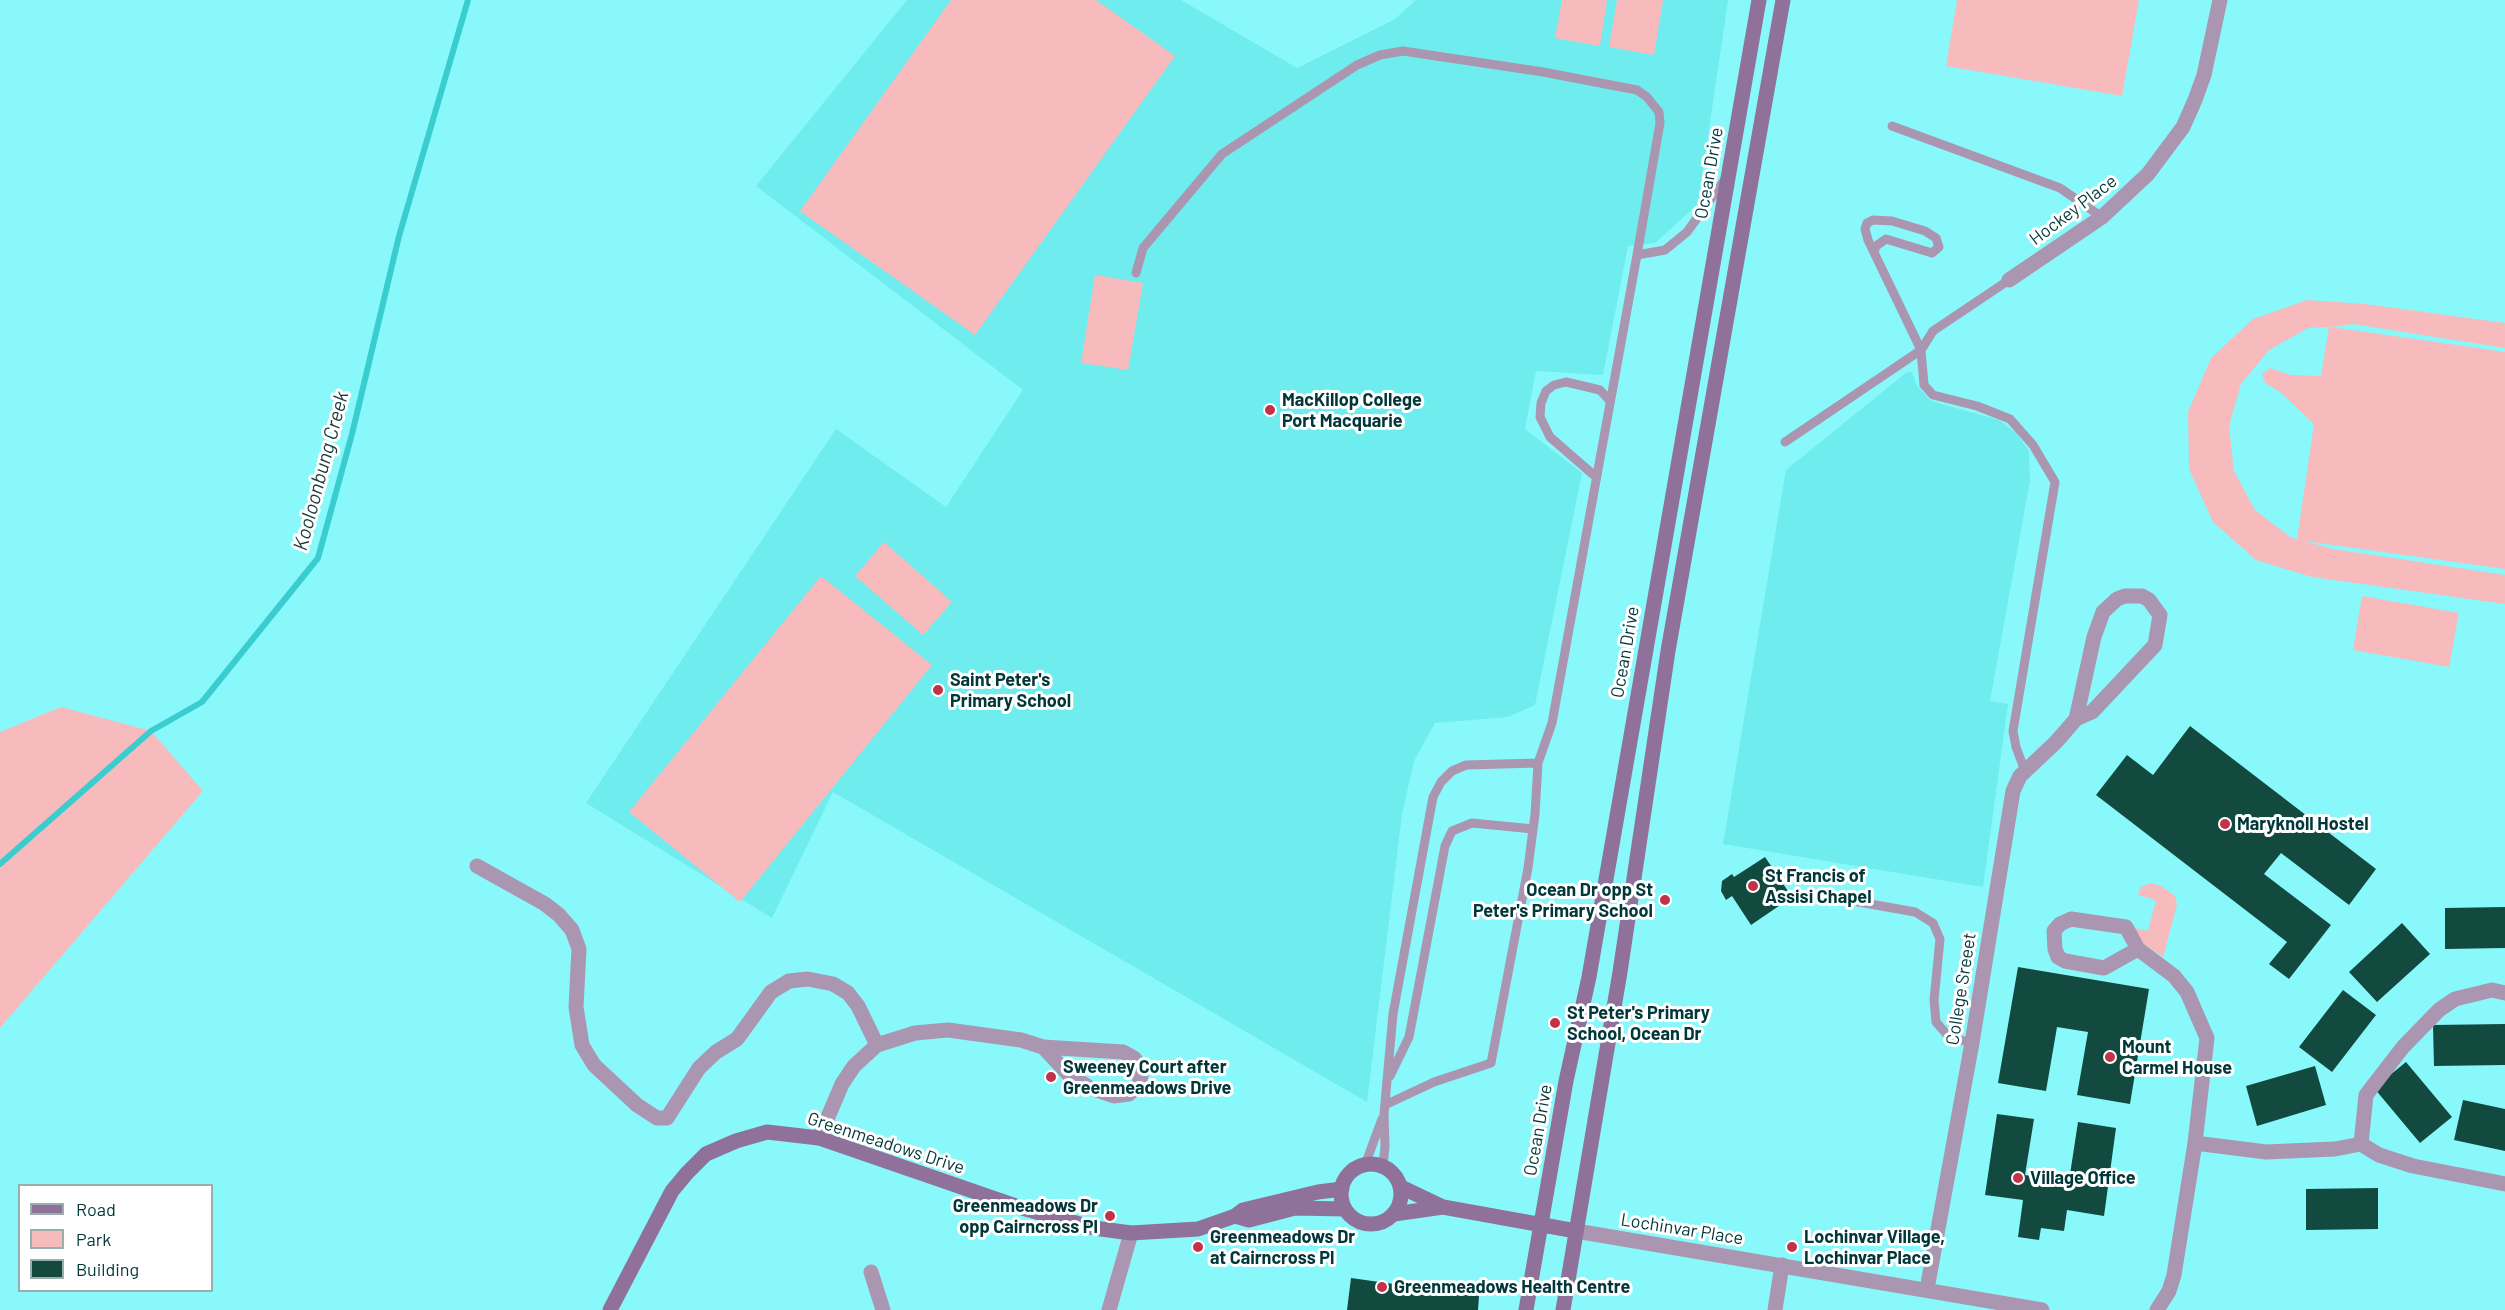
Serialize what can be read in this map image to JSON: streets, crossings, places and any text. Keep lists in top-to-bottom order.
{
  "streets": {
    "main road": ["Ocean Drive", "Greenmeadows Drive"],
    "street": ["Hockey Place", "College Sreeet", "Lochinvar Place"]
  },
  "crossings": [
    ["Ocean Drive", "Greenmeadows Drive"],
    ["College Sreeet", "Lochinvar Place"],
    ["Greenmeadows Drive", "Lochinvar Place"]
  ],
  "water": ["Kooloonbung Creek"],
  "places": [
    "MacKillop College Port Macquarie",
    "Saint Peter's Primary School",
    "Maryknoll Hostel",
    "St Francis of Assisi Chapel",
    "Ocean Dr opp St Peter's Primary School",
    "St Peter's Primary School, Ocean Dr",
    "Mount Carmel House",
    "Sweeney Court after Greenmeadows Drive",
    "Village Office",
    "Greenmeadows Dr opp Cairncross Pl",
    "Greenmeadows Dr at Cairncross Pl",
    "Lochinvar Village, Lochinvar Place",
    "Greenmeadows Health Centre"
  ],
  "legend": ["Road", "Park", "Building"]
}
